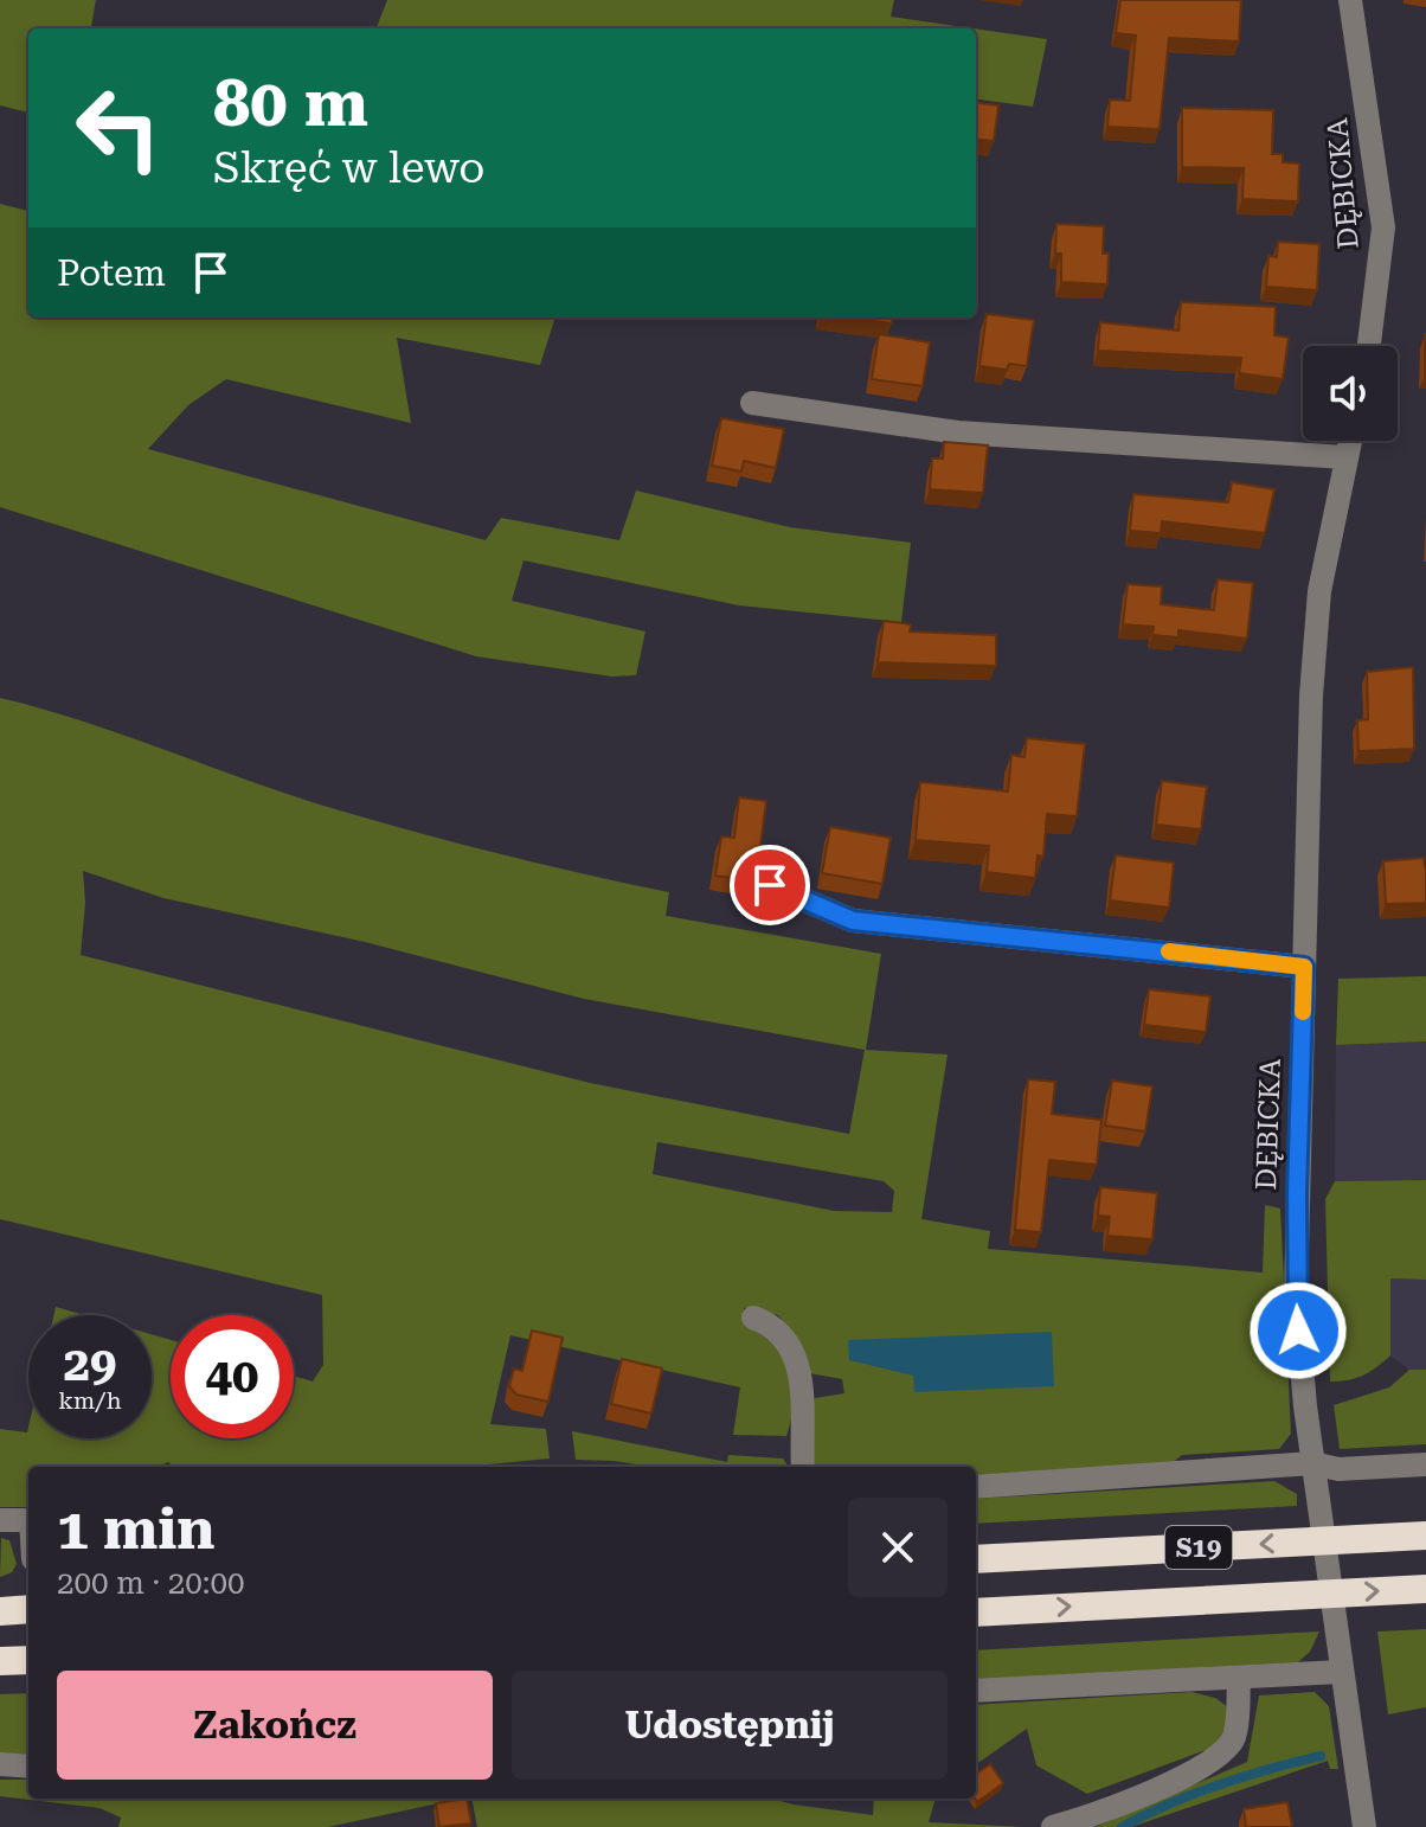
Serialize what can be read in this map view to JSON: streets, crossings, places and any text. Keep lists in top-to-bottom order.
{
  "streets": {
    "highway": ["S19"],
    "street": ["DĘBICKA"]
  },
  "page": {
    "turn": ["80 m", "Skręć w lewo"],
    "then": "Potem",
    "speed": "29 km/h",
    "limit": "40",
    "heading": ["1 min", "200 m · 20:00"],
    "buttons": ["Zakończ", "Udostępnij"]
  }
}
